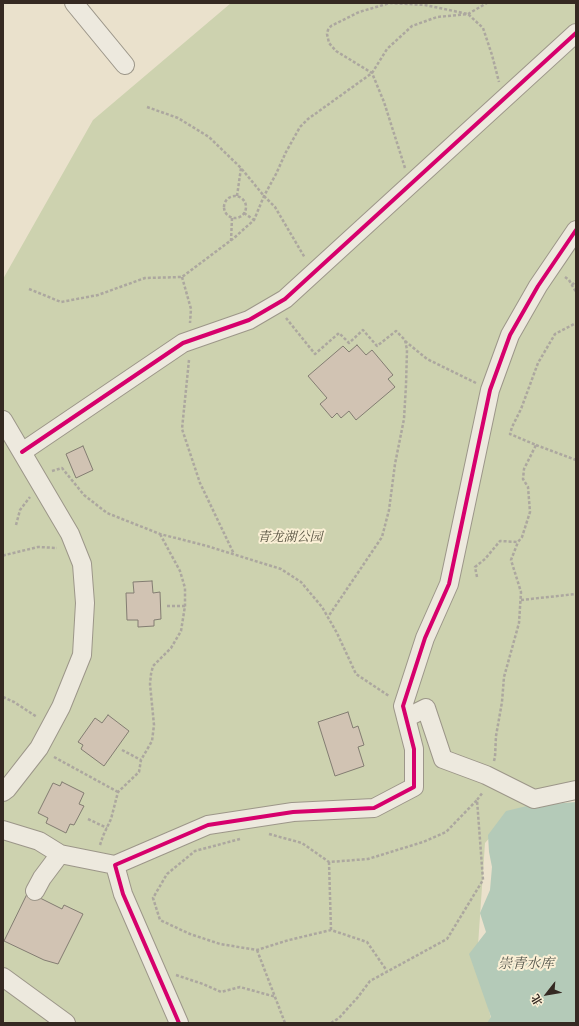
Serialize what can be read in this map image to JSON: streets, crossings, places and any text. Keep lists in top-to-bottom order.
{
  "water": ["崇青水库"],
  "parks": ["青龙湖公园"],
  "north": "bottom left"
}
